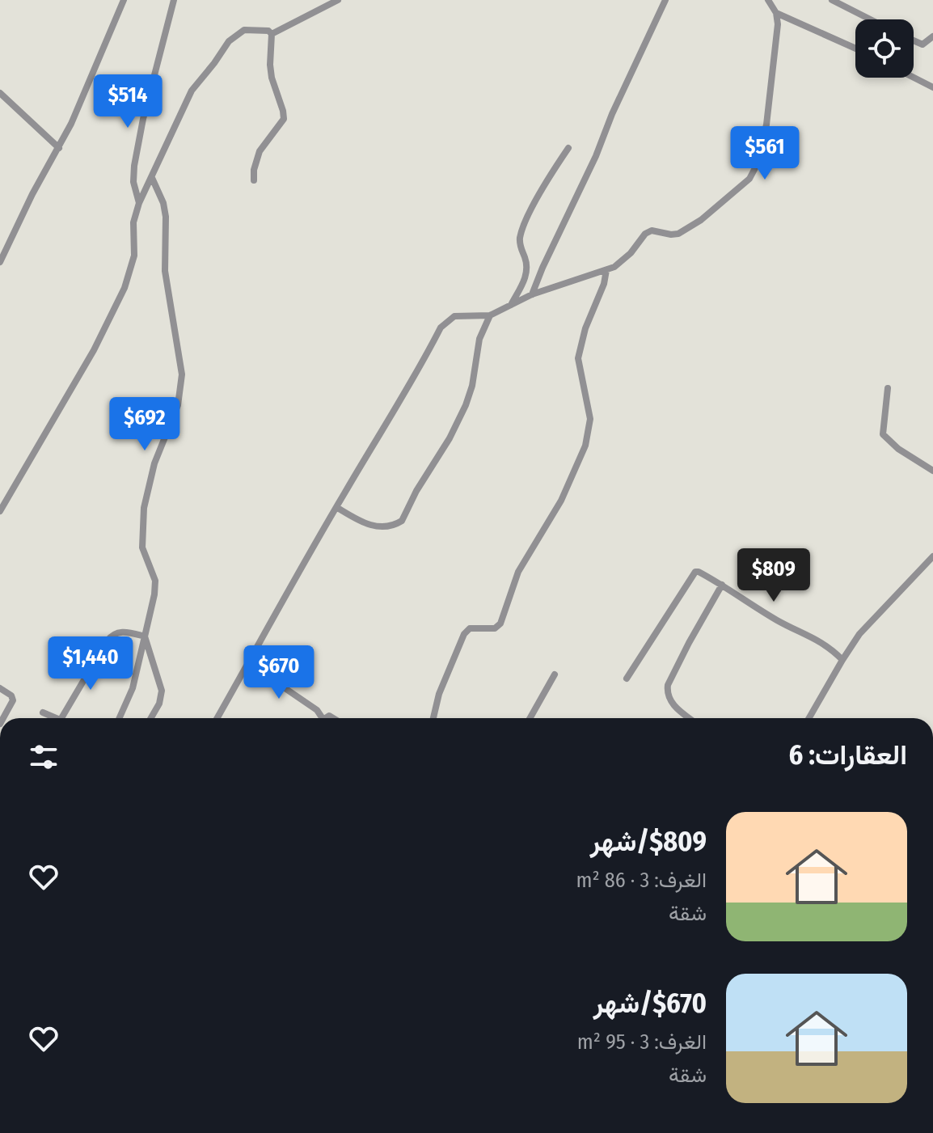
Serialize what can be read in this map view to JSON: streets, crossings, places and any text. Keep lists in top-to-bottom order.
{
  "page": {
    "price": [
      "$514",
      "$561",
      "$692",
      "$809",
      "$1,440",
      "$670"
    ],
    "heading": "العقارات: 6",
    "list": [
      {
        "name": "$809/شهر",
        "note": "الغرف: 3 · 86 m² · شقة"
      },
      {
        "name": "$670/شهر",
        "note": "الغرف: 3 · 95 m² · شقة"
      }
    ]
  }
}
